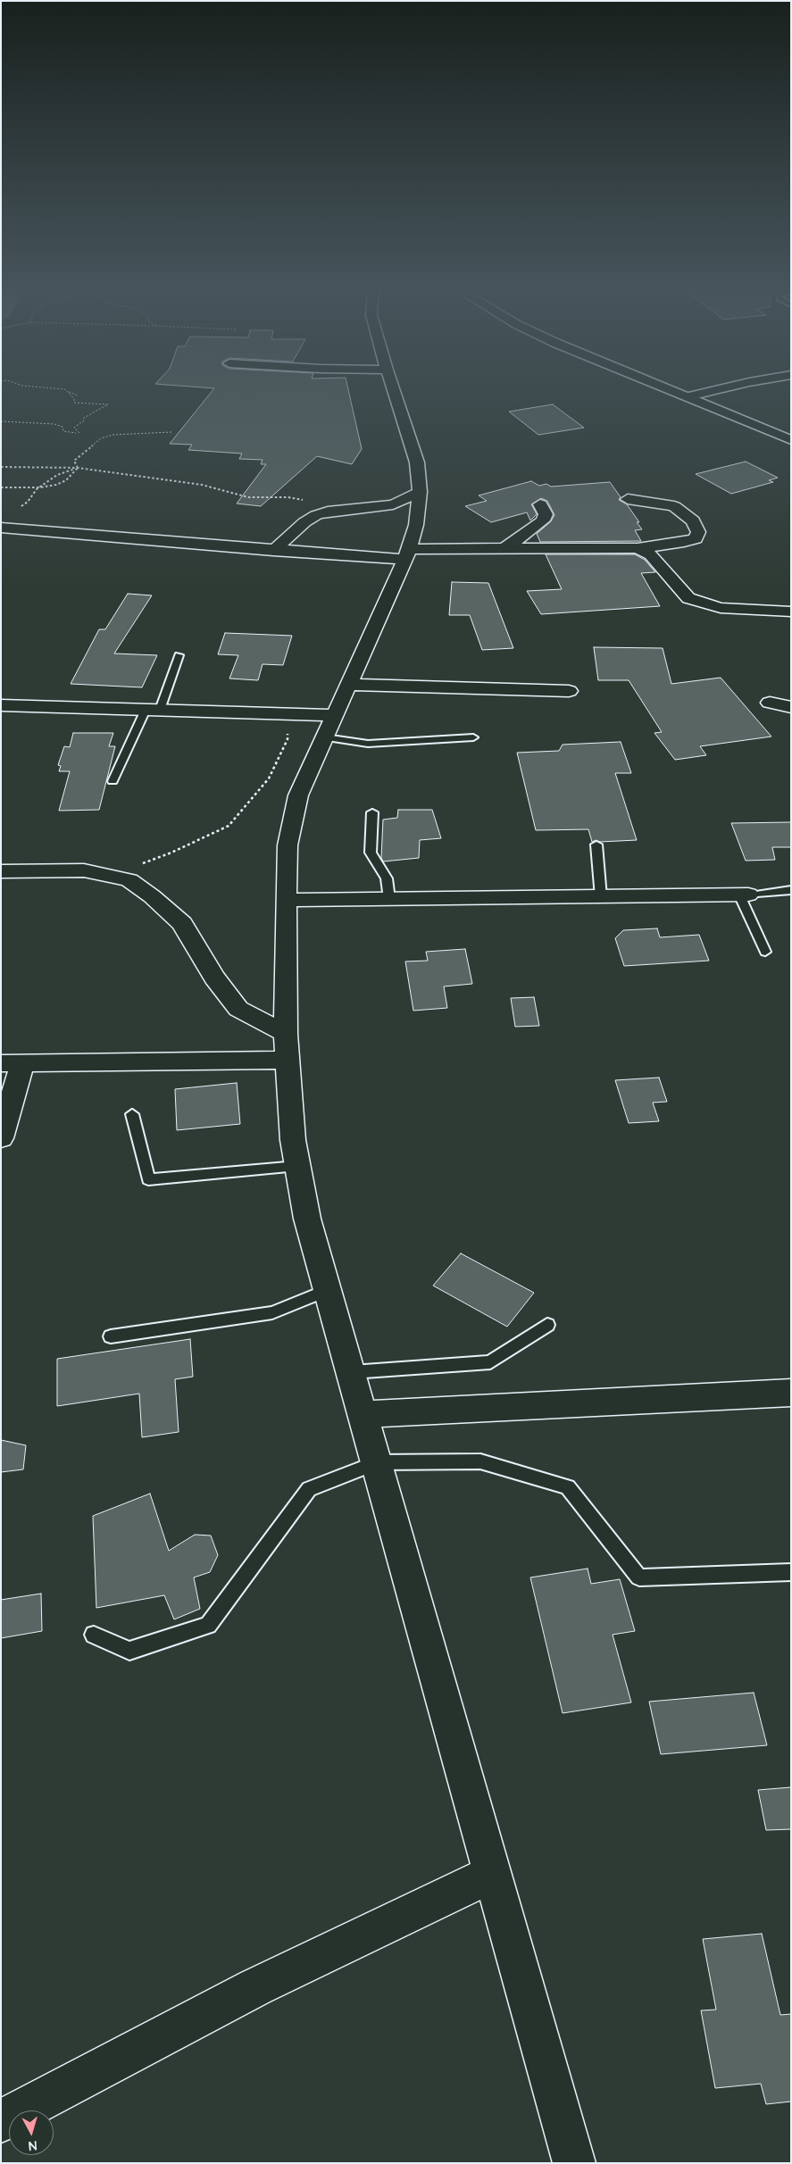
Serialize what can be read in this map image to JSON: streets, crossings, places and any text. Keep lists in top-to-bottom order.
{
  "north": "bottom"
}
